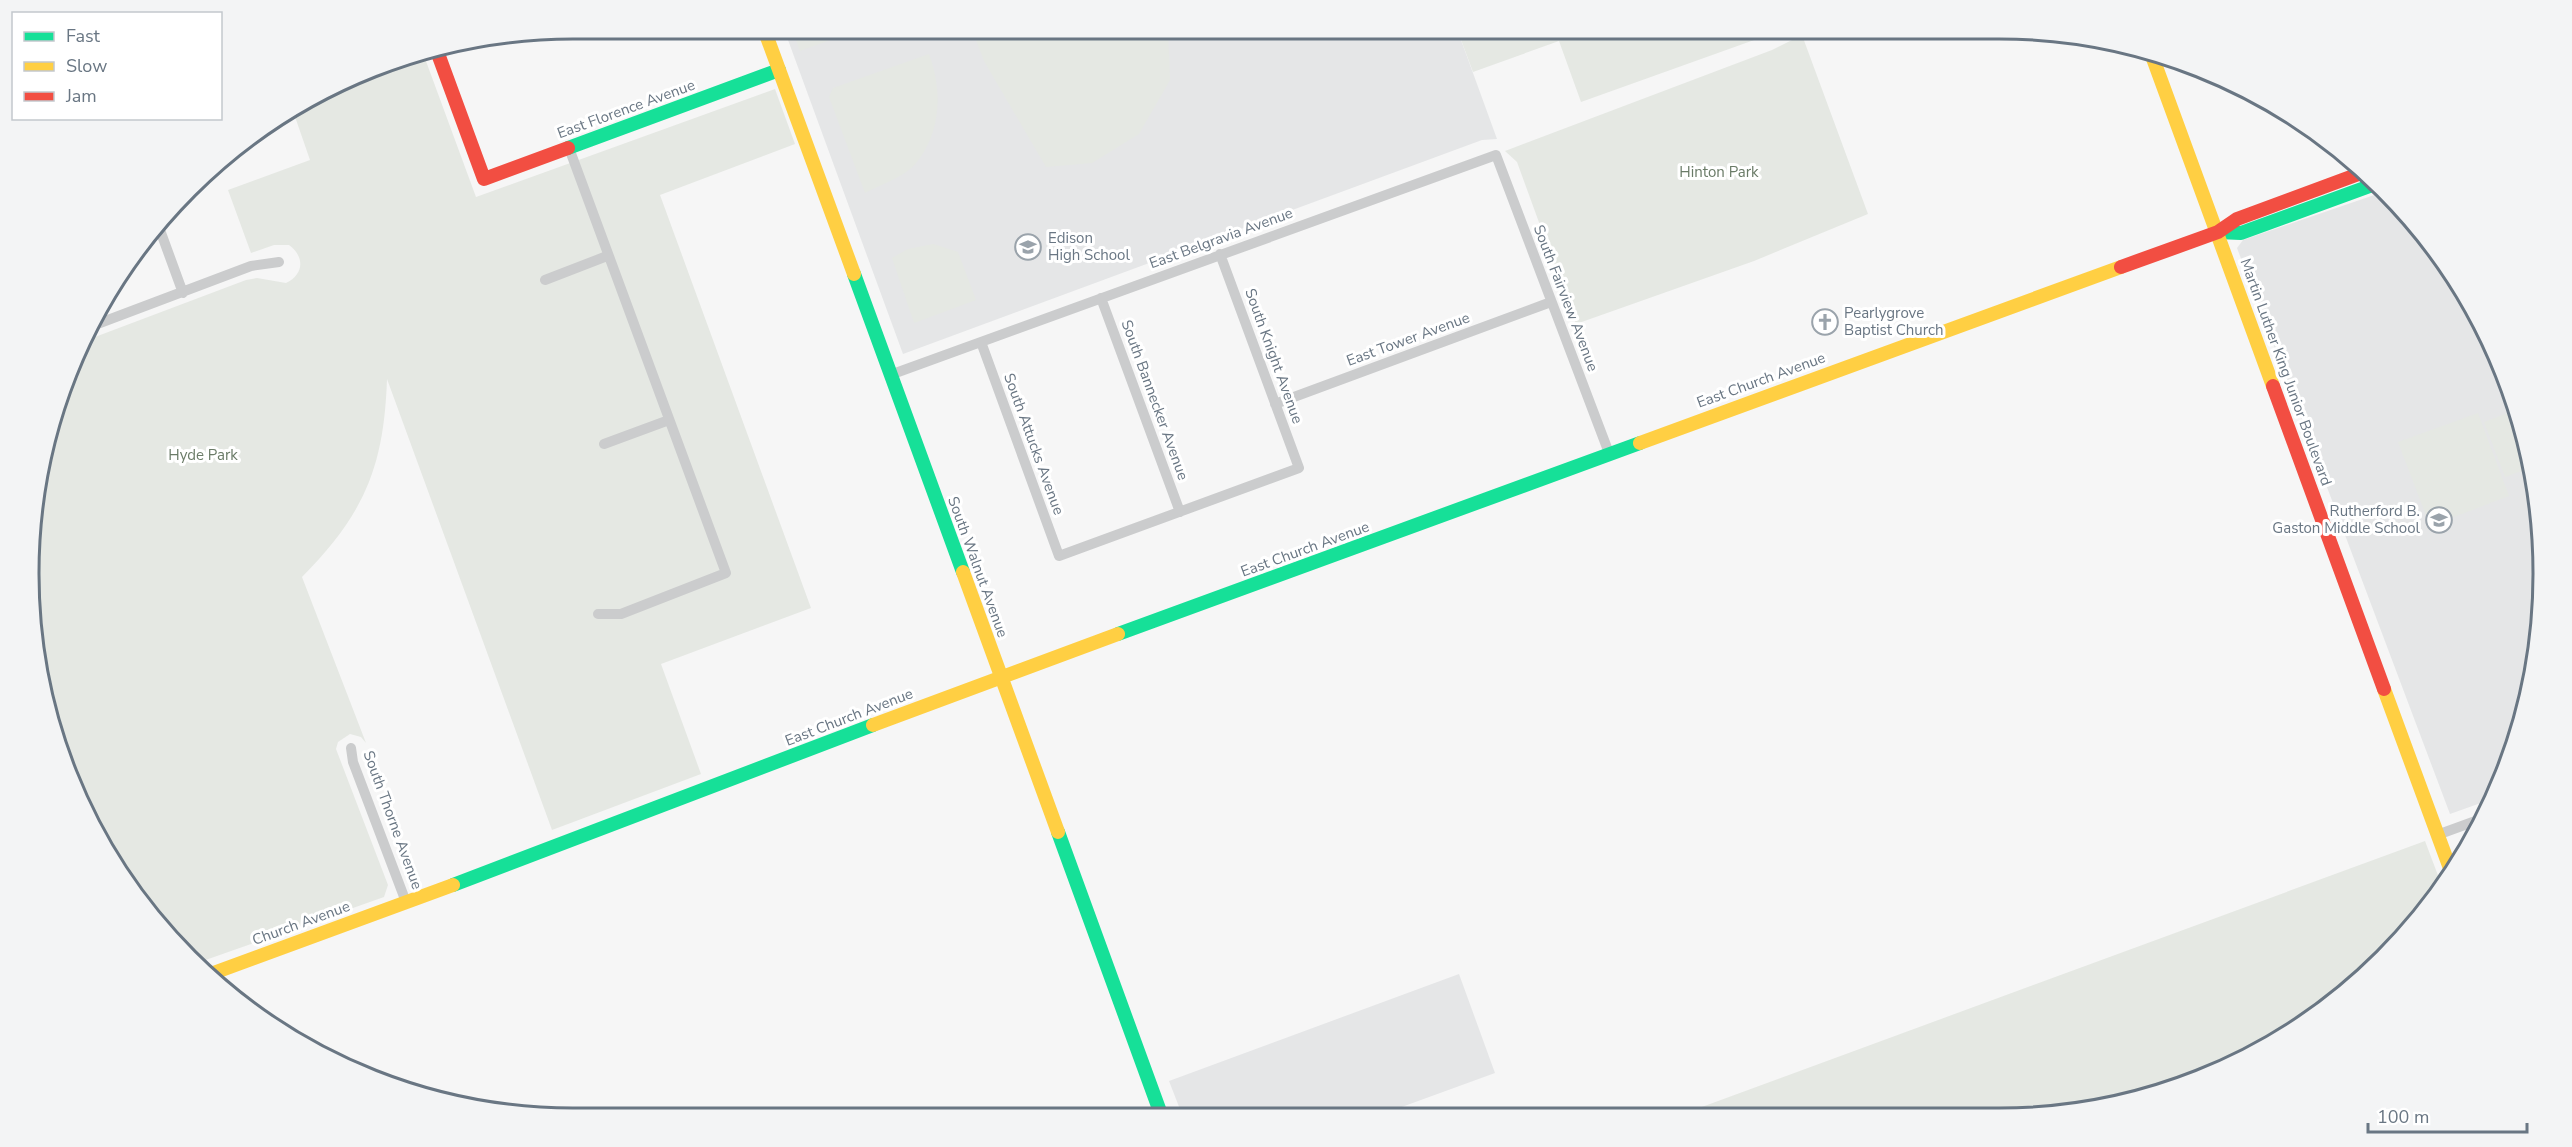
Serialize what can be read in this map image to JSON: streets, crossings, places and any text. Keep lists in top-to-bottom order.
{
  "streets": {
    "street": [
      "East Florence Avenue",
      "East Belgravia Avenue",
      "South Fairview Avenue",
      "East Tower Avenue",
      "South Knight Avenue",
      "Martin Luther King Junior Boulevard",
      "East Church Avenue",
      "South Bannecker Avenue",
      "South Attucks Avenue",
      "South Walnut Avenue",
      "South Thorne Avenue",
      "Church Avenue"
    ]
  },
  "crossings": [
    ["East Florence Avenue", "South Walnut Avenue"],
    ["East Belgravia Avenue", "South Fairview Avenue"],
    ["East Belgravia Avenue", "South Knight Avenue"],
    ["East Belgravia Avenue", "South Bannecker Avenue"],
    ["East Belgravia Avenue", "South Attucks Avenue"],
    ["East Belgravia Avenue", "South Walnut Avenue"],
    ["South Fairview Avenue", "East Tower Avenue"],
    ["South Fairview Avenue", "East Church Avenue"],
    ["East Tower Avenue", "South Knight Avenue"],
    ["South Knight Avenue", "South Bannecker Avenue"],
    ["South Knight Avenue", "South Attucks Avenue"],
    ["Martin Luther King Junior Boulevard", "East Church Avenue"],
    ["East Church Avenue", "South Walnut Avenue"],
    ["East Church Avenue", "South Thorne Avenue"],
    ["East Church Avenue", "Church Avenue"],
    ["South Bannecker Avenue", "South Attucks Avenue"],
    ["South Thorne Avenue", "Church Avenue"]
  ],
  "parks": ["Hinton Park", "Hyde Park"],
  "places": {
    "school or university": ["Edison High School", "Rutherford B. Gaston Middle School"],
    "church": ["Pearlygrove Baptist Church"]
  },
  "legend": ["Fast", "Slow", "Jam"],
  "scale_bar": "100 m"
}
